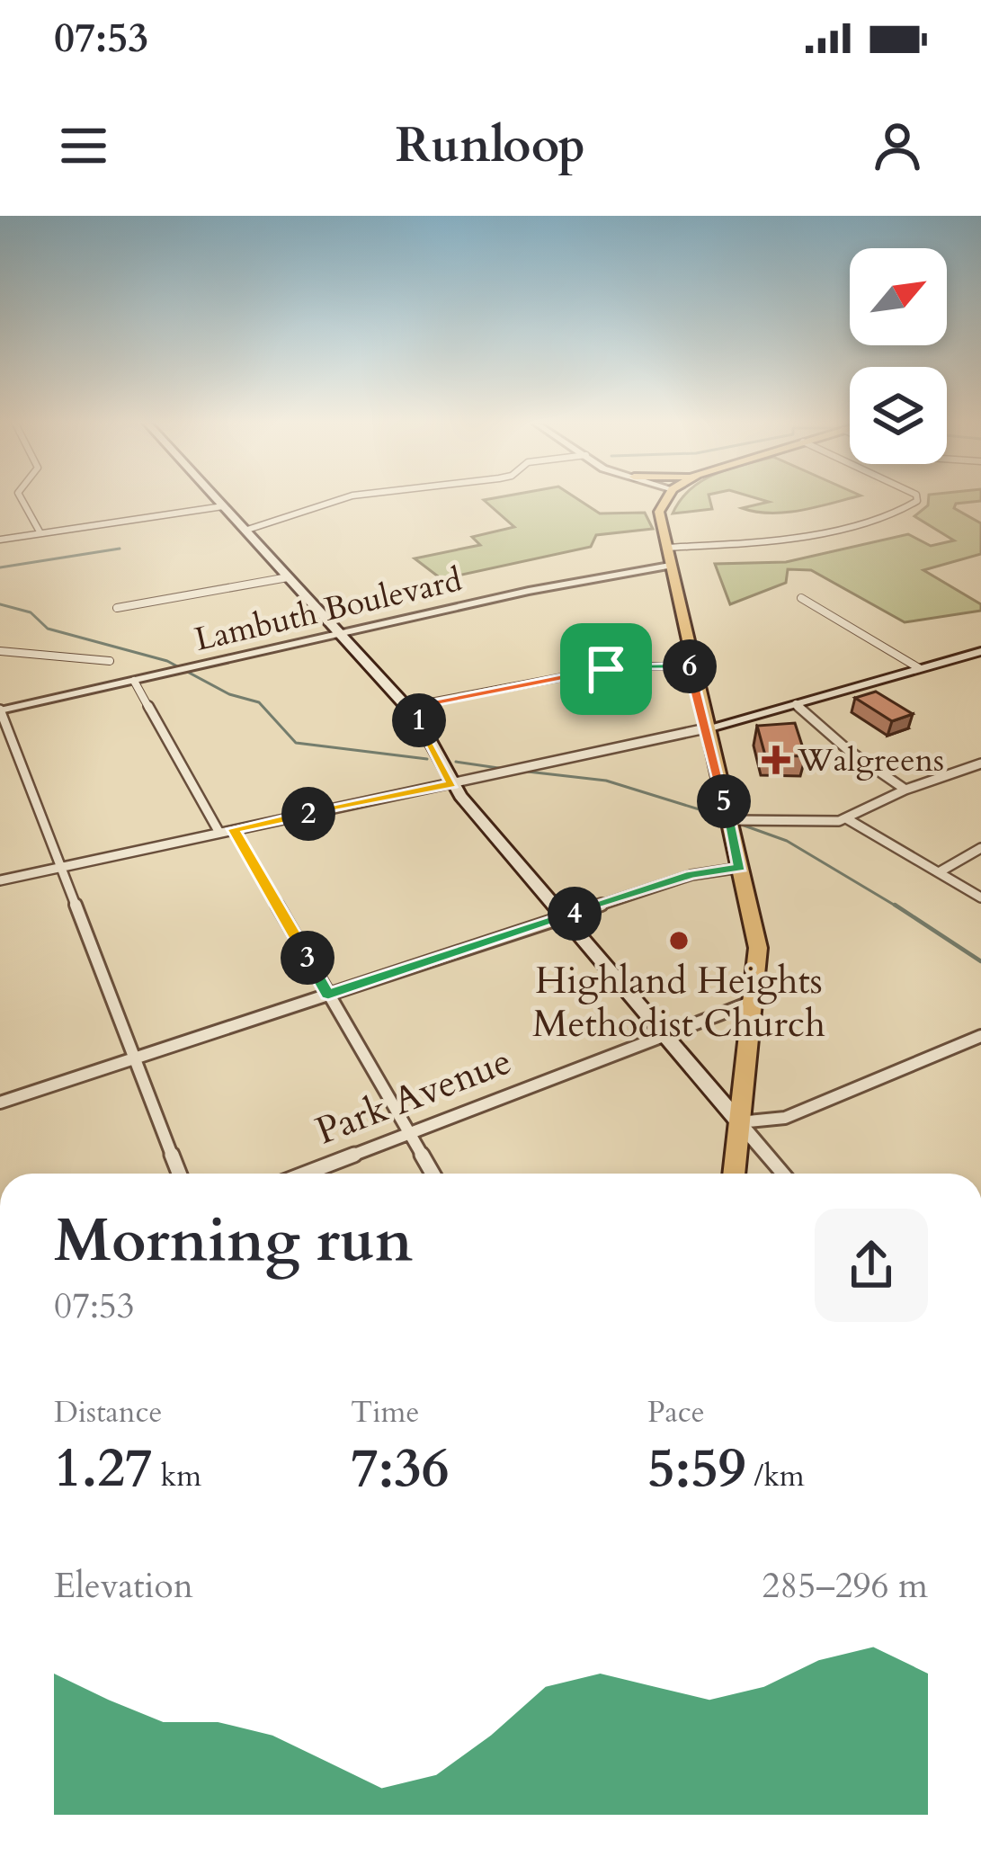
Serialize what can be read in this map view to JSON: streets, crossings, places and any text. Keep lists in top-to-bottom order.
{
  "streets": {
    "street": ["Lambuth Boulevard", "Park Avenue"]
  },
  "places": {
    "health": ["Walgreens"],
    "other": ["Highland Heights Methodist Church"]
  },
  "north": "top right",
  "page": {
    "status": "07:53",
    "header": "Runloop",
    "pins": [
      "6",
      "1",
      "5",
      "2",
      "4",
      "3"
    ],
    "heading": ["Morning run", "07:53"],
    "stats": [
      ["Distance", "1.27 km"],
      ["Time", "7:36"],
      ["Pace", "5:59 /km"]
    ],
    "chart": ["Elevation", "285–296 m"]
  }
}
